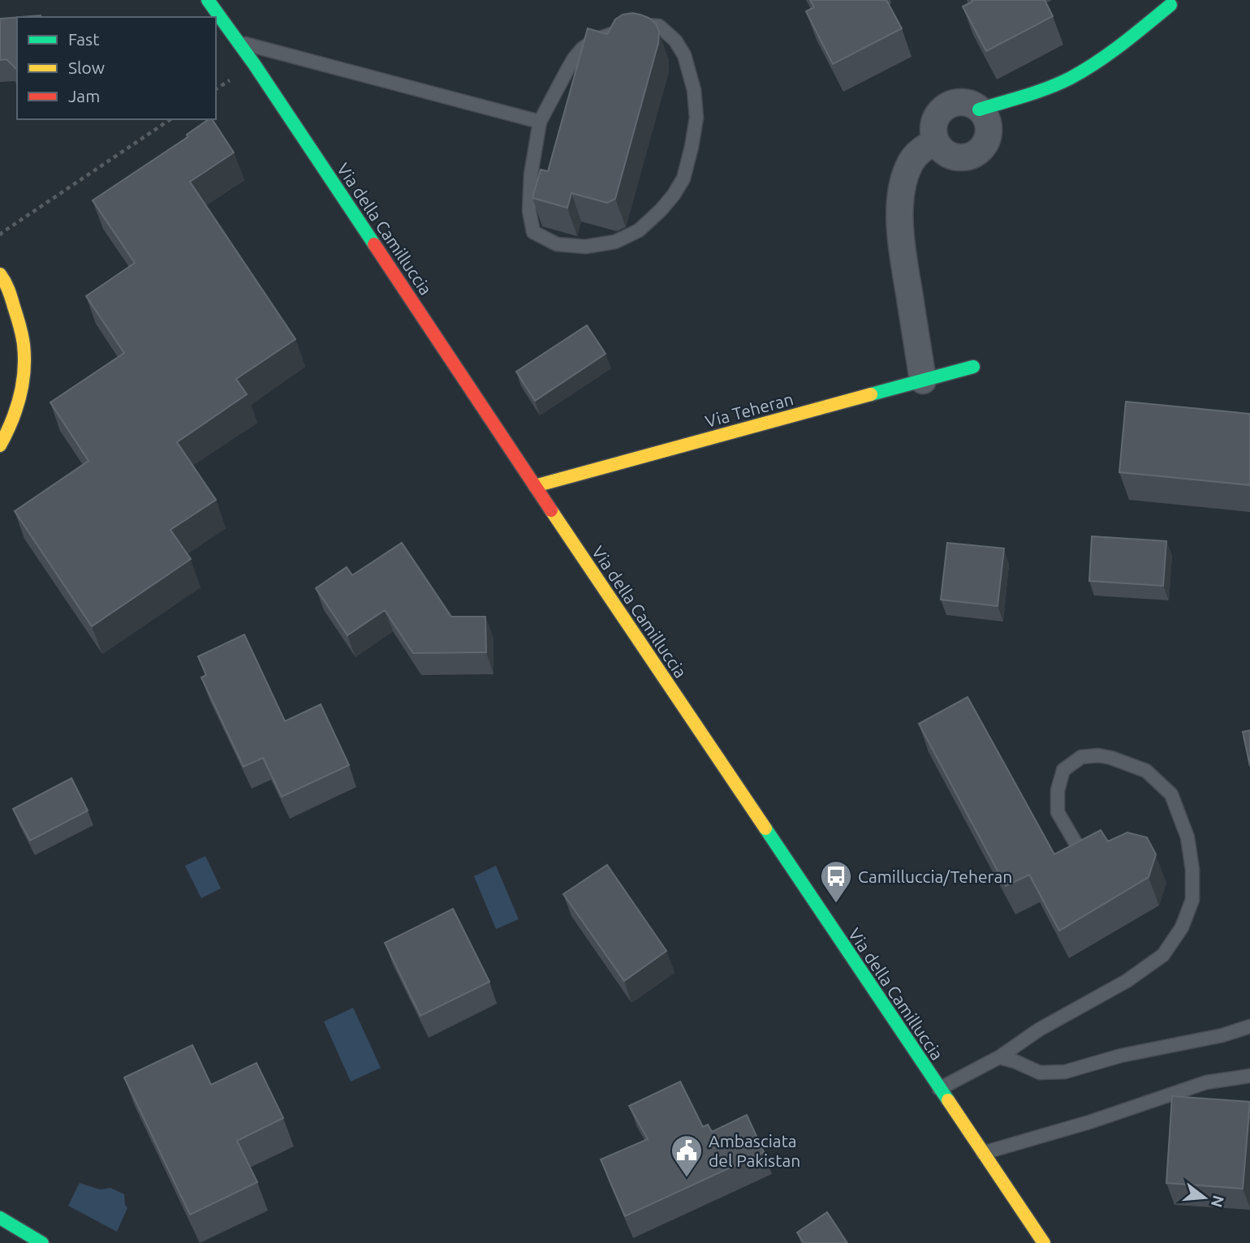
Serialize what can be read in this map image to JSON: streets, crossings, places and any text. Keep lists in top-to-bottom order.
{
  "streets": {
    "main road": ["Via della Camilluccia", "Via Teheran"]
  },
  "crossings": [
    ["Via della Camilluccia", "Via Teheran"]
  ],
  "places": {
    "bus stop": ["Camilluccia/Teheran"],
    "public building": ["Ambasciata del Pakistan"]
  },
  "legend": ["Fast", "Slow", "Jam"],
  "north": "right"
}
